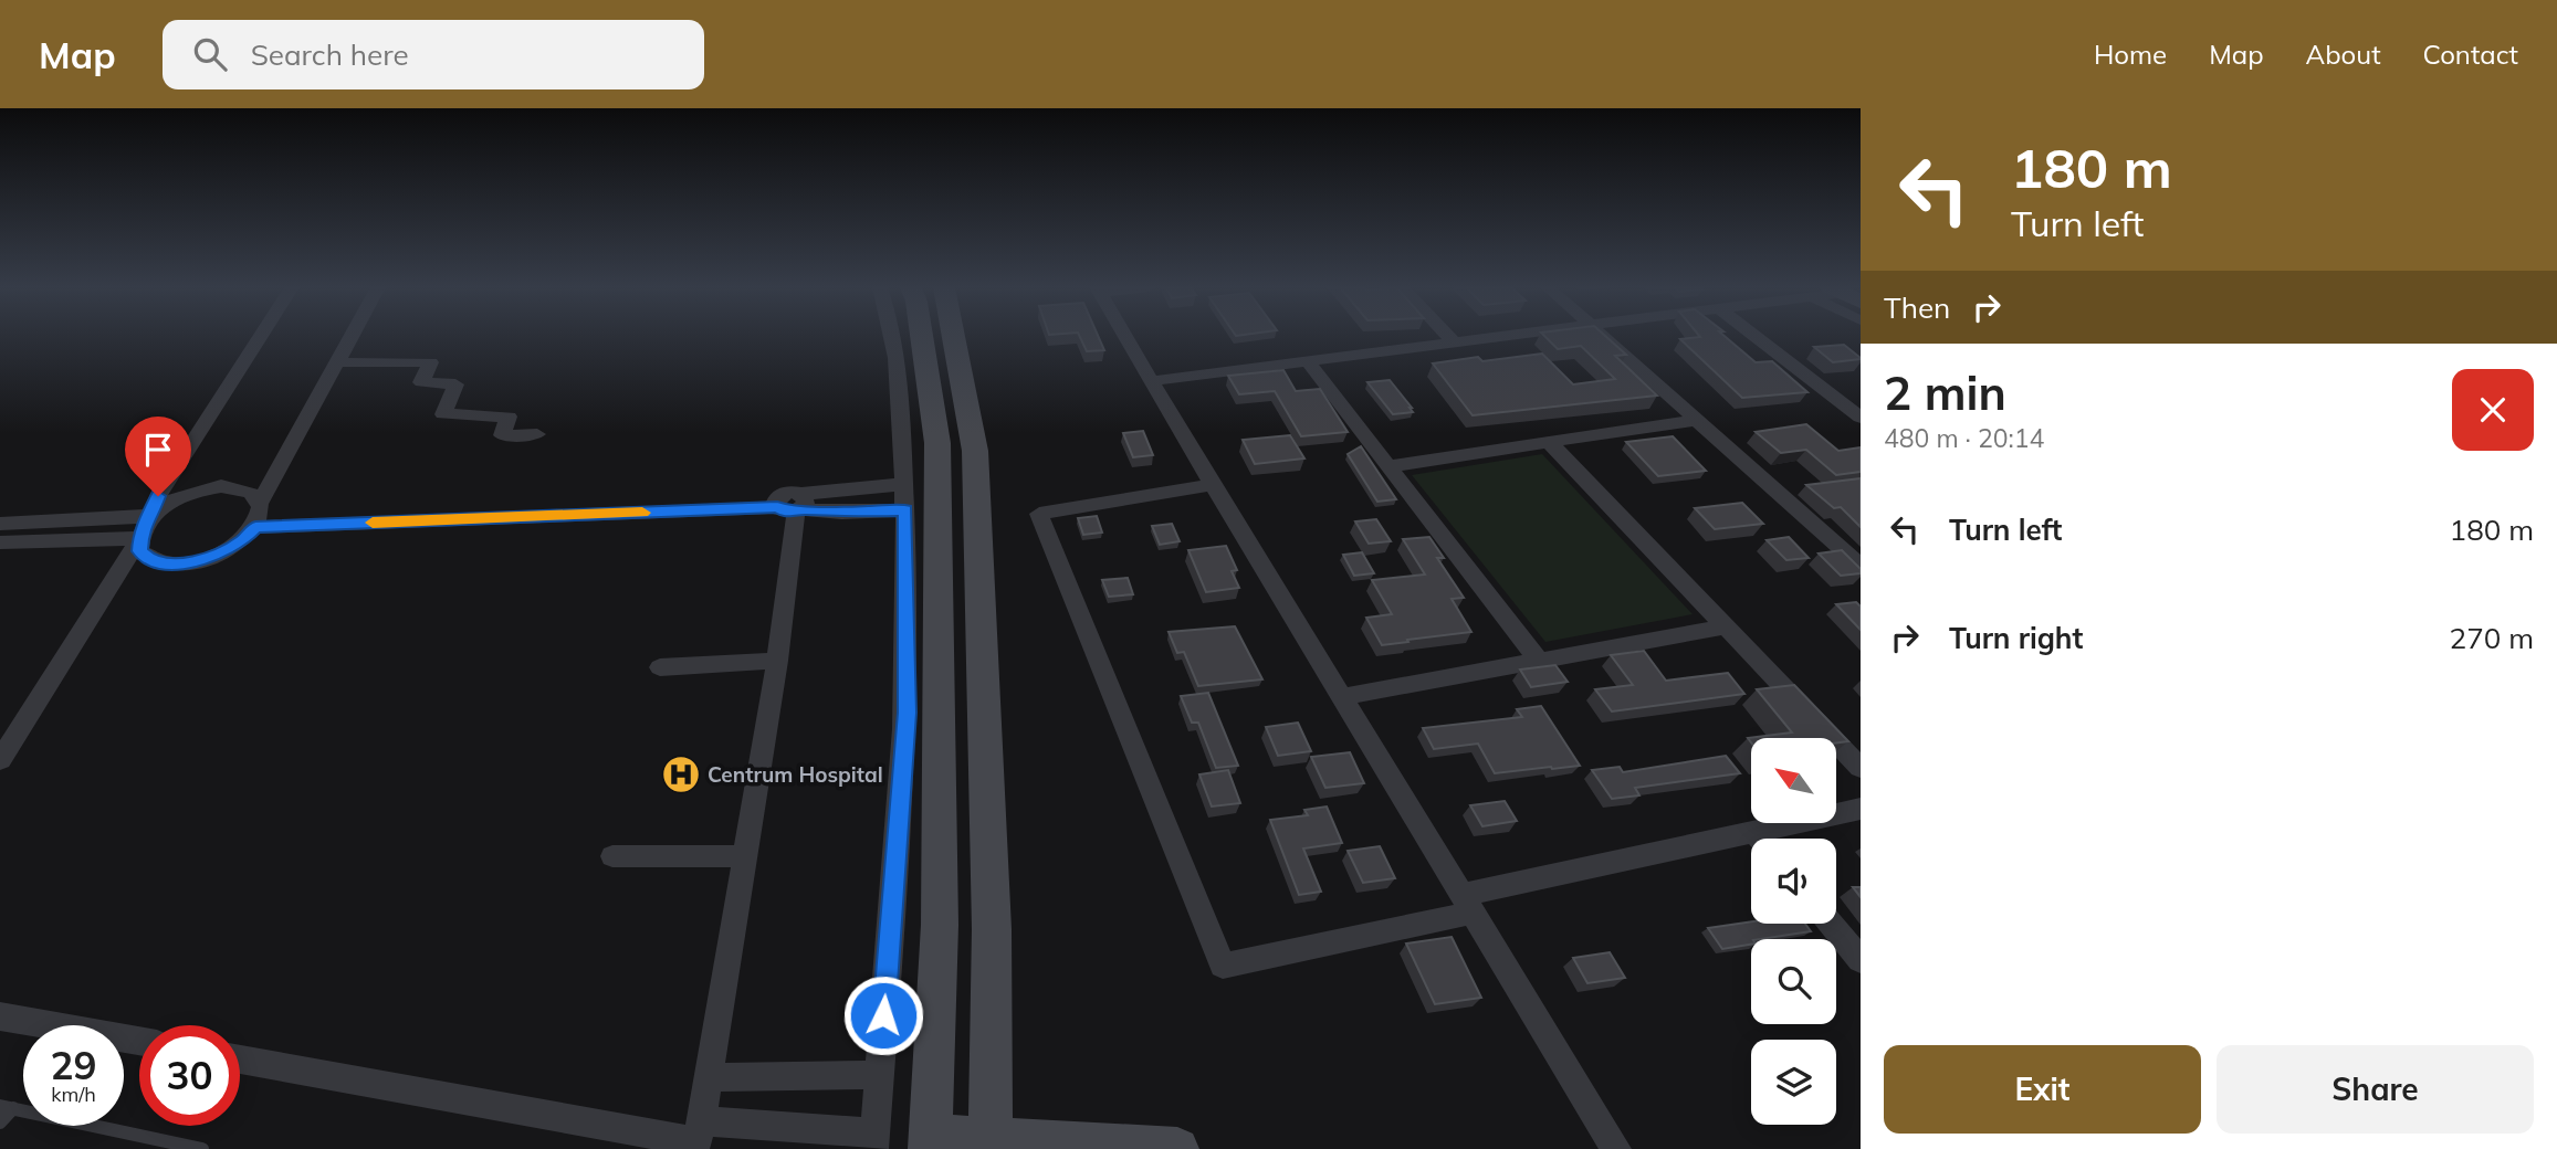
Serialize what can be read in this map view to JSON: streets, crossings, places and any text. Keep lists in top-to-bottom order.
{
  "places": {
    "hospital": ["Centrum Hospital"]
  },
  "north": "top left",
  "page": {
    "header": "Map",
    "search": "Search here",
    "nav": [
      "Home",
      "Map",
      "About",
      "Contact"
    ],
    "turn": ["180 m", "Turn left"],
    "then": "Then",
    "heading": ["2 min", "480 m · 20:14"],
    "list": [
      {
        "name": "Turn left",
        "value": "180 m"
      },
      {
        "name": "Turn right",
        "value": "270 m"
      }
    ],
    "speed": "29 km/h",
    "limit": "30",
    "buttons": ["Exit", "Share"]
  }
}
